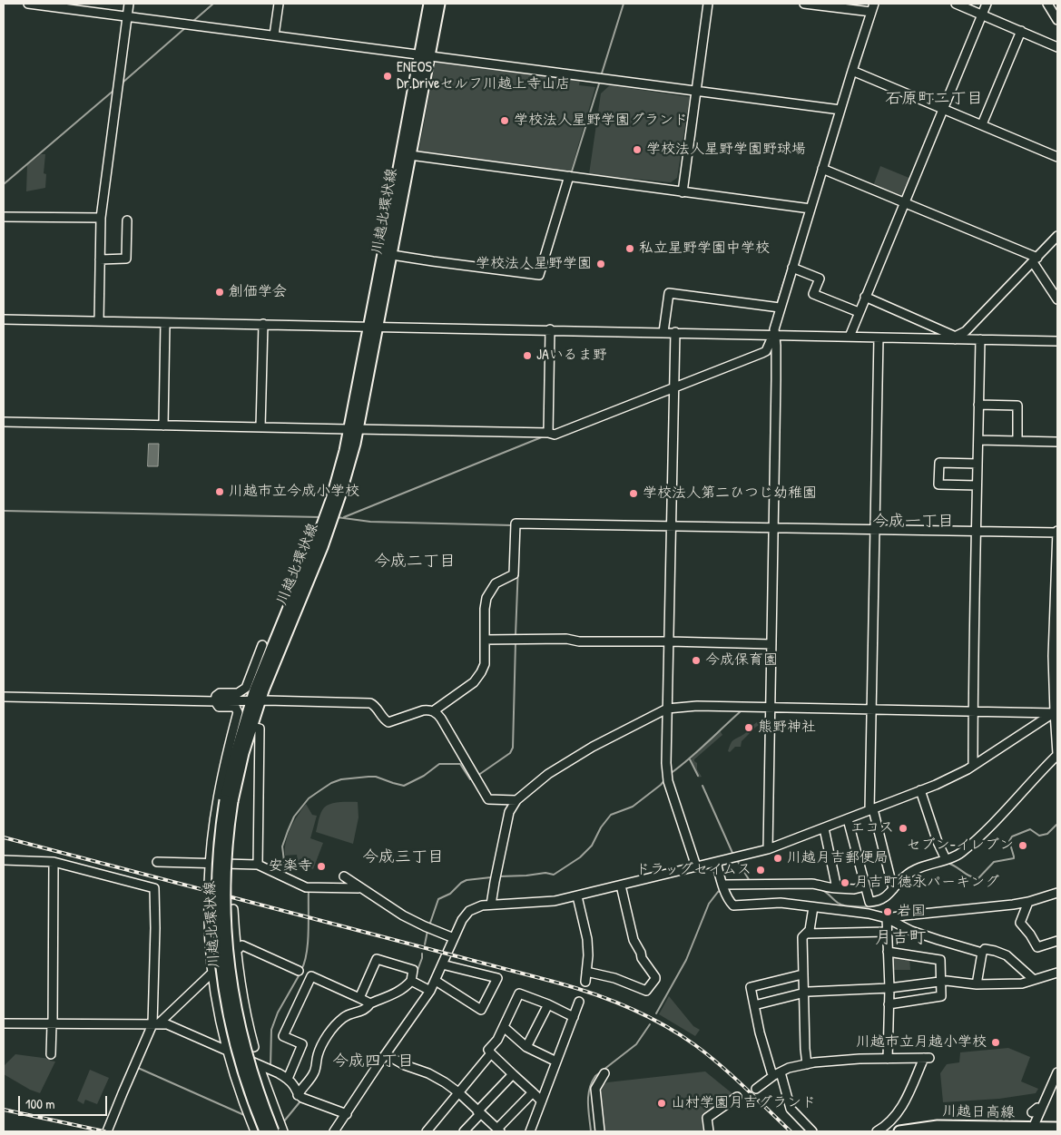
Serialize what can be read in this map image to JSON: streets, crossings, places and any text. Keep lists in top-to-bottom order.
{
  "streets": {
    "main road": ["川越北環状線", "川越日高線"]
  },
  "districts": [
    "石原町二丁目",
    "今成一丁目",
    "今成二丁目",
    "今成三丁目",
    "月吉町",
    "今成四丁目"
  ],
  "places": [
    "ENEOS Dr.Driveセルフ川越上寺山店",
    "学校法人星野学園グランド",
    "学校法人星野学園野球場",
    "私立星野学園中学校",
    "学校法人星野学園",
    "創価学会",
    "JAいるま野",
    "川越市立今成小学校",
    "学校法人第二ひつじ幼稚園",
    "今成保育園",
    "熊野神社",
    "エコス",
    "セブン-イレブン",
    "川越月吉郵便局",
    "安楽寺",
    "ドラッグセイムス",
    "月吉町徳永パーキング",
    "岩国",
    "川越市立月越小学校",
    "山村学園月吉グランド"
  ],
  "scale_bar": "100 m"
}
